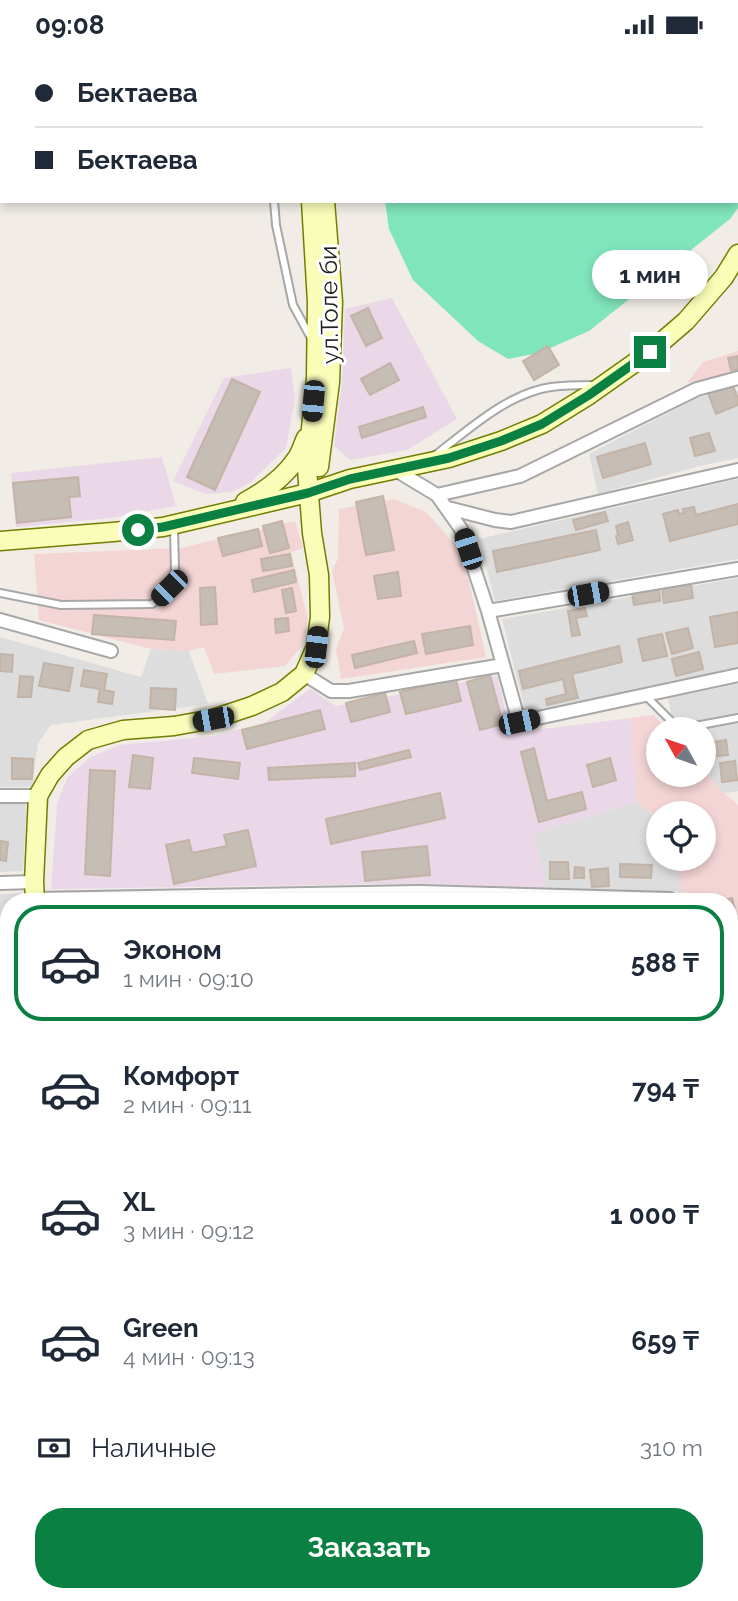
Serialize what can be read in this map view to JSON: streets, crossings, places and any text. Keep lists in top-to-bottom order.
{
  "streets": {
    "main road": ["ул.Толе би"]
  },
  "north": "top left",
  "page": {
    "status": "09:08",
    "banner": ["Бектаева", "Бектаева"],
    "bubble": "1 мин",
    "list": [
      {
        "name": "Эконом",
        "note": "1 мин · 09:10",
        "value": "588 ₸"
      },
      {
        "name": "Комфорт",
        "note": "2 мин · 09:11",
        "value": "794 ₸"
      },
      {
        "name": "XL",
        "note": "3 мин · 09:12",
        "value": "1 000 ₸"
      },
      {
        "name": "Green",
        "note": "4 мин · 09:13",
        "value": "659 ₸"
      }
    ],
    "pay": ["Наличные", "310 m"],
    "buttons": "Заказать"
  }
}
